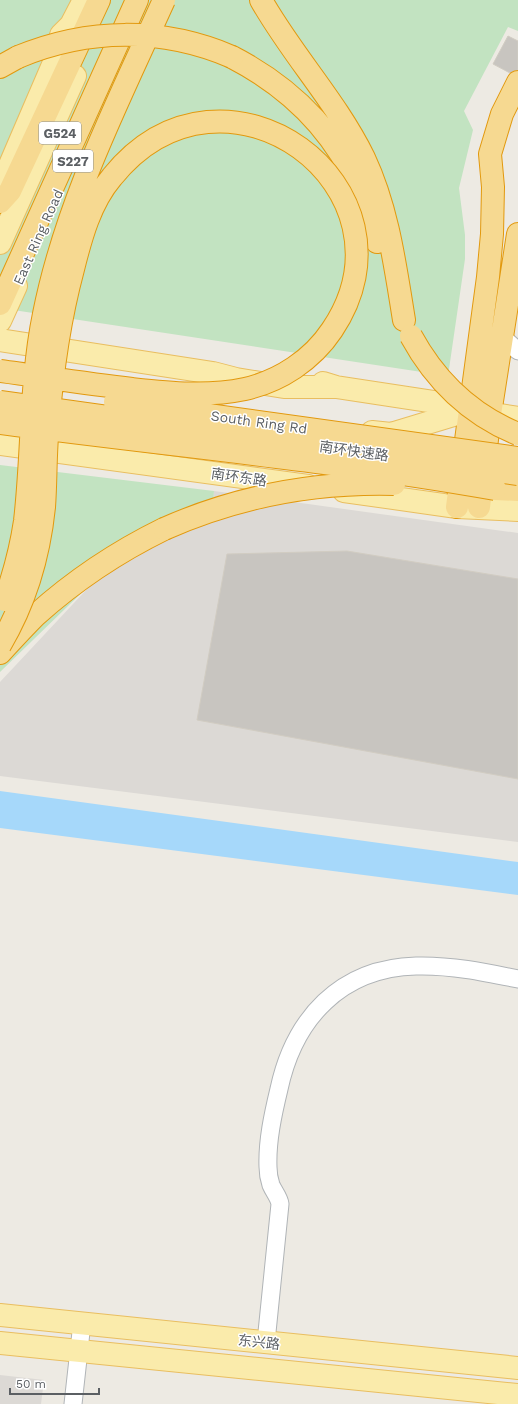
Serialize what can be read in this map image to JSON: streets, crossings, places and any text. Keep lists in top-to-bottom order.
{
  "streets": {
    "highway": ["G524", "South Ring Rd", "南环快速路"],
    "main road": [
      "S227",
      "East Ring Road",
      "南环东路",
      "东兴路"
    ]
  },
  "scale_bar": "50 m"
}
